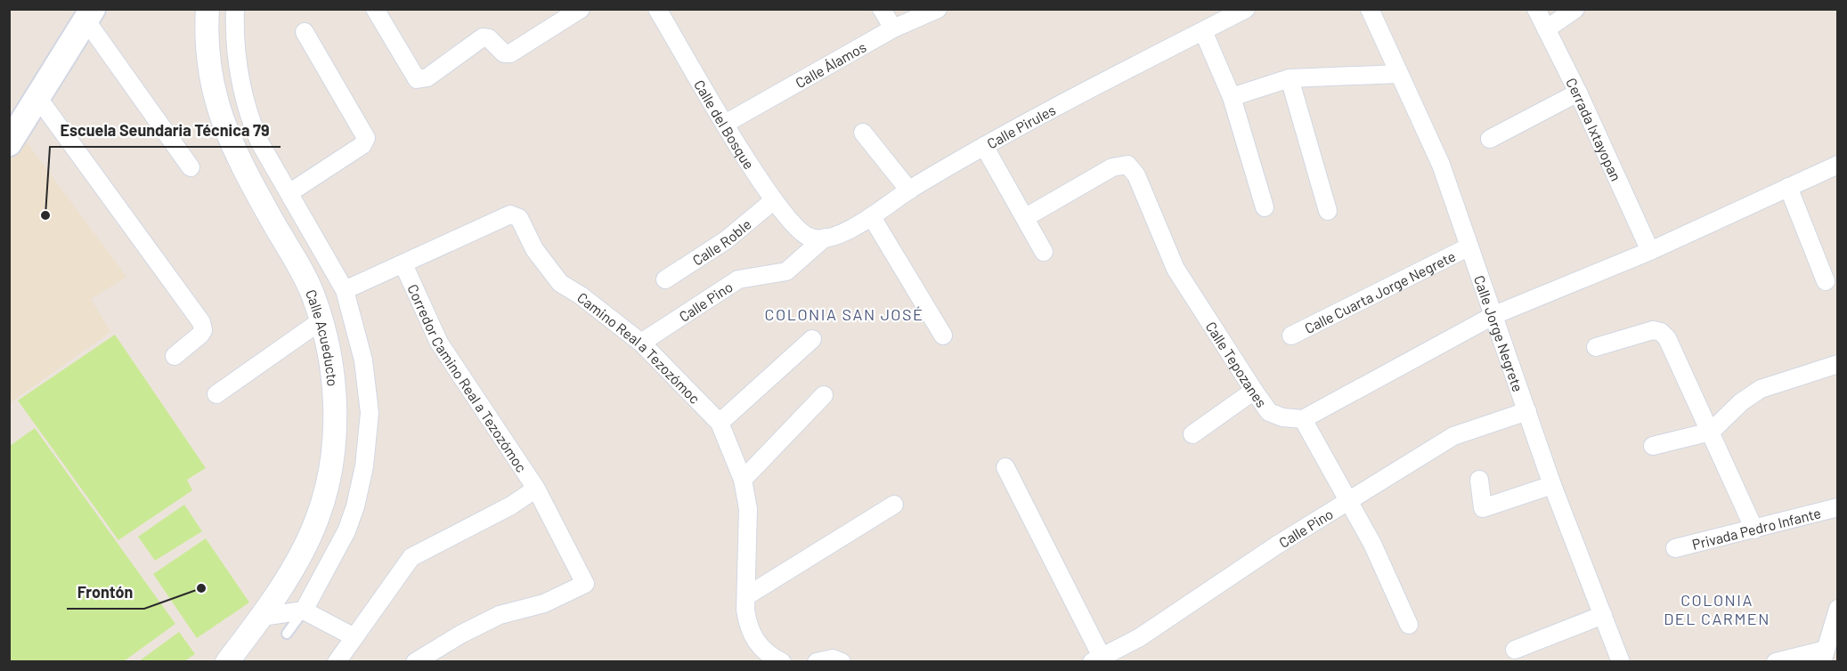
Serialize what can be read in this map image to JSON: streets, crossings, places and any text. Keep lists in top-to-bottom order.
{
  "streets": {
    "street": [
      "Calle Álamos",
      "Calle del Bosque",
      "Calle Pirules",
      "Cerrada Ixtayopan",
      "Calle Roble",
      "Calle Cuarta Jorge Negrete",
      "Calle Pino",
      "Calle Jorge Negrete",
      "Calle Acueducto",
      "Camino Real a Tezozómoc",
      "Calle Tepozanes",
      "Corredor Camino Real a Tezozómoc",
      "Privada Pedro Infante"
    ]
  },
  "crossings": [
    ["Calle Álamos", "Calle del Bosque"],
    ["Calle del Bosque", "Calle Pirules"],
    ["Calle del Bosque", "Calle Roble"],
    ["Calle del Bosque", "Calle Pino"],
    ["Calle Pirules", "Calle Pino"],
    ["Calle Cuarta Jorge Negrete", "Calle Jorge Negrete"],
    ["Calle Pino", "Calle Jorge Negrete"],
    ["Calle Pino", "Camino Real a Tezozómoc"],
    ["Camino Real a Tezozómoc", "Corredor Camino Real a Tezozómoc"]
  ],
  "districts": ["COLONIA SAN JOSÉ", "COLONIA DEL CARMEN"],
  "places": ["Escuela Seundaria Técnica 79", "Frontón"]
}
